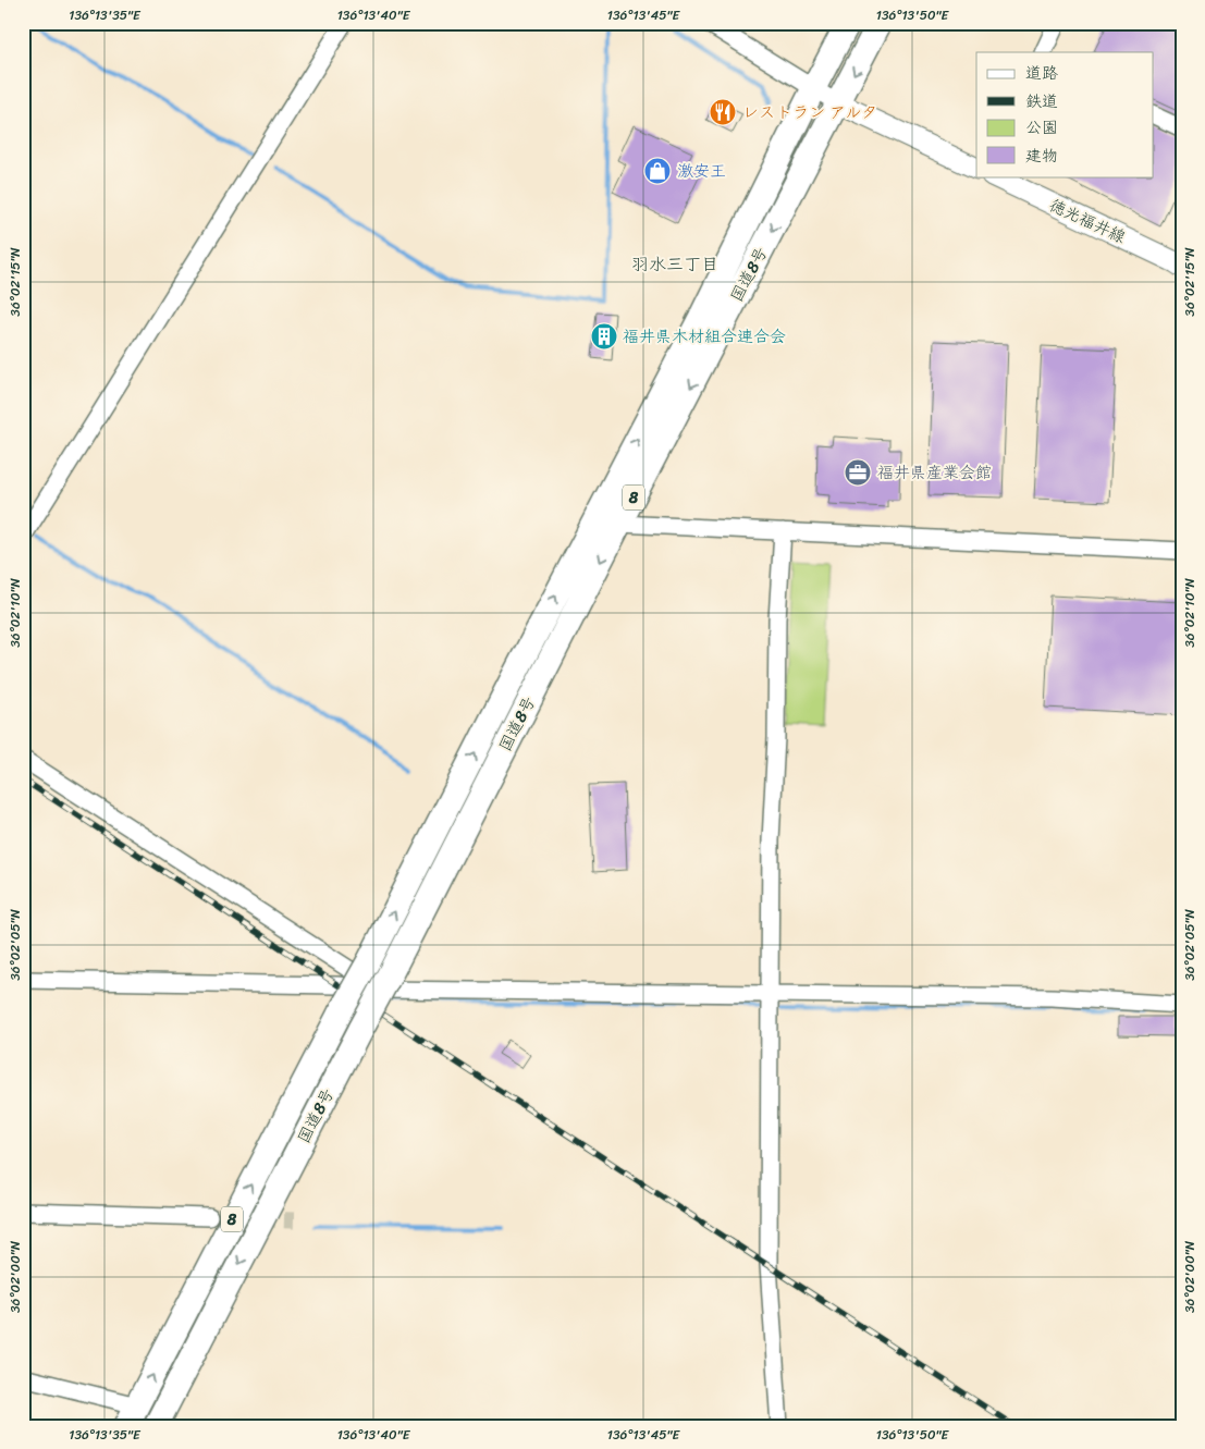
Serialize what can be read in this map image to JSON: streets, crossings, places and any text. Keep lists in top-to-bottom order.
{
  "streets": {
    "highway": ["国道8号", "8"],
    "main road": ["徳光福井線"]
  },
  "districts": ["羽水三丁目"],
  "places": {
    "restaurant": ["レストラン アルタ"],
    "shop": ["激安王"],
    "building": ["福井県木材組合連合会"],
    "office": ["福井県産業会館"]
  },
  "legend": [
    "道路",
    "鉄道",
    "公園",
    "建物"
  ],
  "coordinates": [
    "136°13'35\"E",
    "136°13'40\"E",
    "136°13'45\"E",
    "136°13'50\"E",
    "36°02'15\"N",
    "36°02'10\"N",
    "36°02'05\"N",
    "36°02'00\"N"
  ]
}
